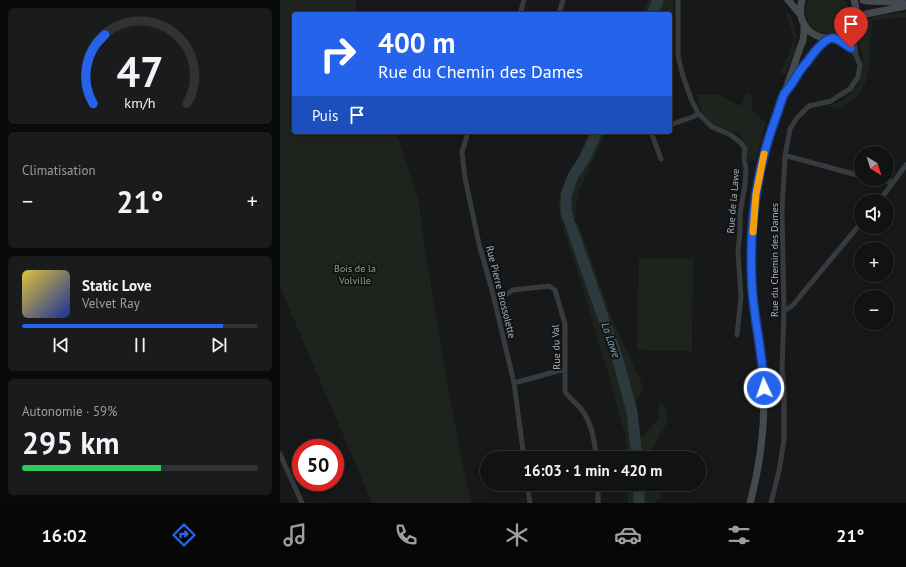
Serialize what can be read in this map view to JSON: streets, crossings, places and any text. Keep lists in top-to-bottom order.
{
  "streets": {
    "street": [
      "Rue de la Lawe",
      "Rue du Chemin des Dames",
      "Rue Pierre Brossolette",
      "Rue du Val"
    ]
  },
  "water": ["La Lawe"],
  "parks": ["Bois de la Volville"],
  "north": "bottom right",
  "page": {
    "turn": ["400 m", "Rue du Chemin des Dames"],
    "then": "Puis",
    "tile": [
      "Climatisation",
      ["Autonomie · 59%", "295 km"]
    ],
    "map_buttons": ["+", "−"],
    "heat": ["−", "21°", "+"],
    "song": ["Static Love", "Velvet Ray"],
    "limit": "50",
    "trip": "16:03 · 1 min · 420 m",
    "tabs": ["16:02", "21°"],
    "gauge": ["47", "km/h"]
  }
}
